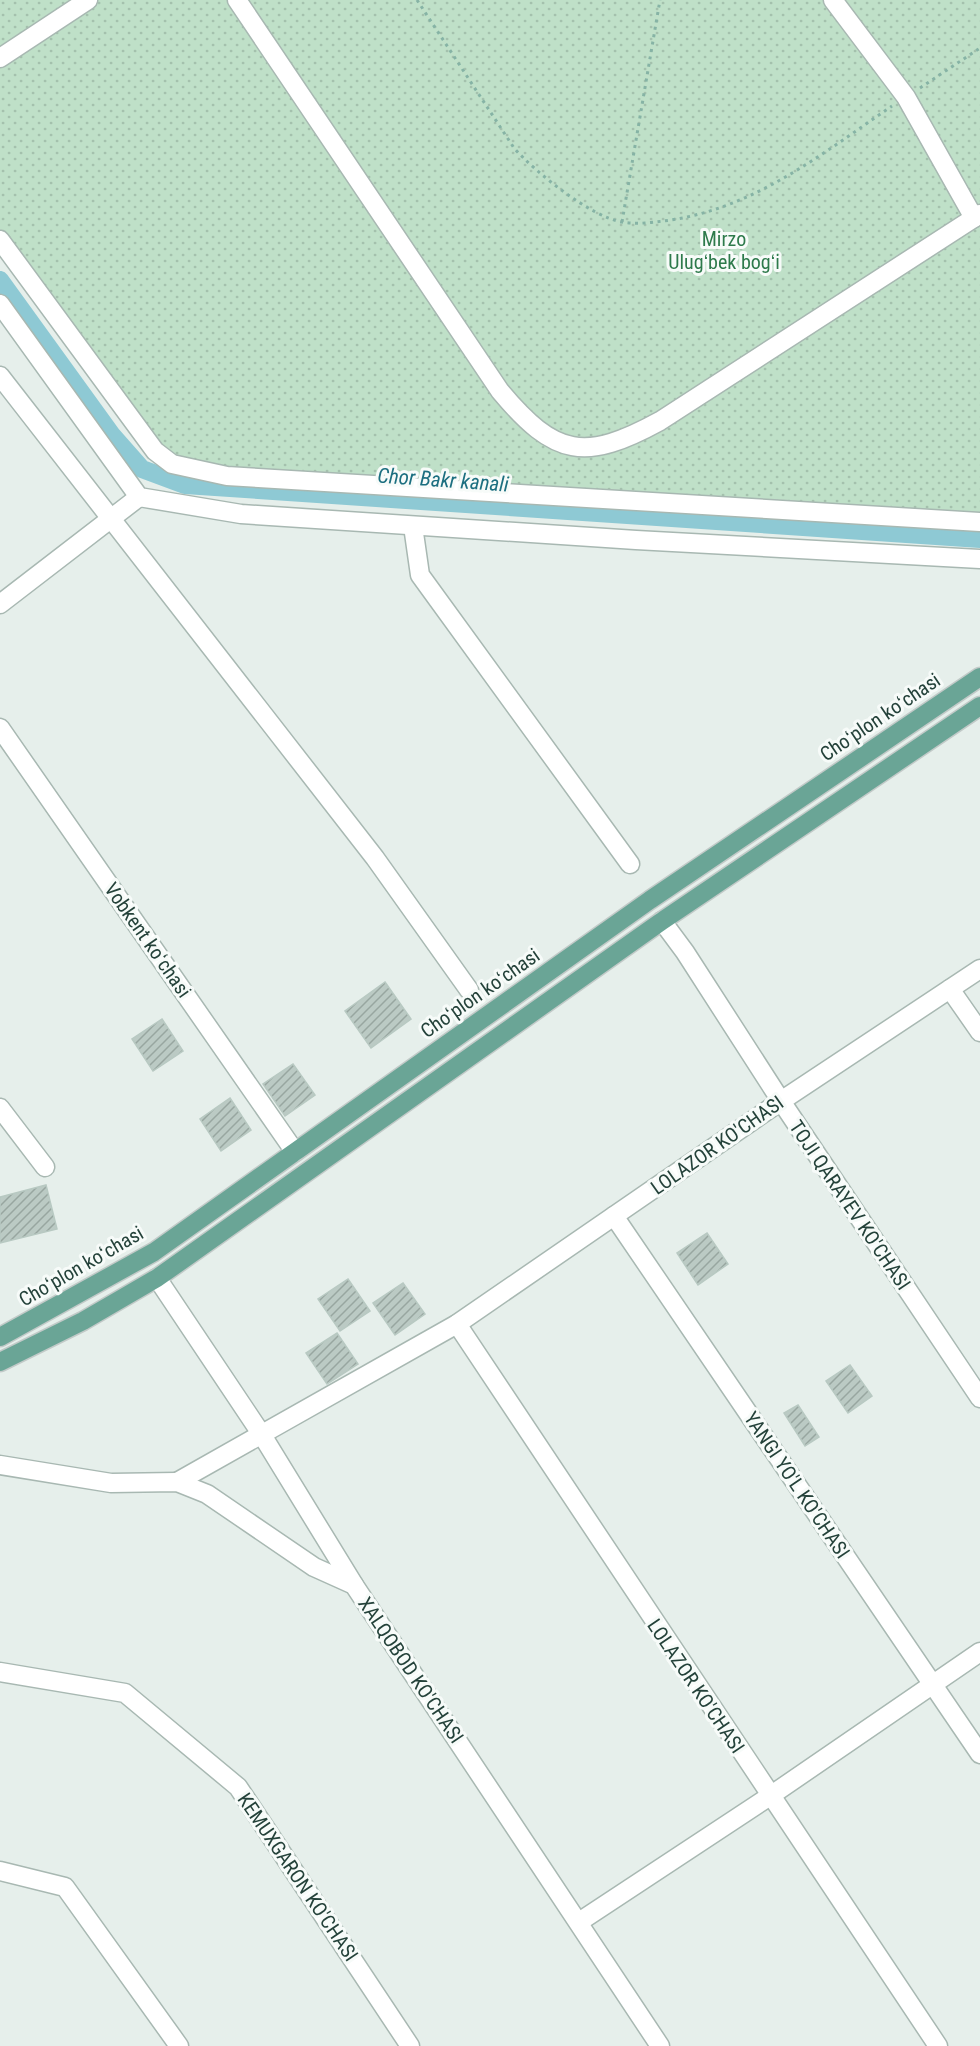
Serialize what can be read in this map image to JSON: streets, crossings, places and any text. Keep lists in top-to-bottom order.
{
  "streets": {
    "main road": ["Choʻplon koʻchasi"],
    "street": [
      "Vobkent koʻchasi",
      "LOLAZOR KO'CHASI",
      "TOJI QARAYEV KO'CHASI",
      "YANGI YO'L KO'CHASI",
      "XALQOBOD KO'CHASI",
      "KEMUXGARON KO'CHASI"
    ]
  },
  "crossings": [
    ["Choʻplon koʻchasi", "Vobkent koʻchasi"],
    ["LOLAZOR KO'CHASI", "TOJI QARAYEV KO'CHASI"],
    ["LOLAZOR KO'CHASI", "YANGI YO'L KO'CHASI"],
    ["LOLAZOR KO'CHASI", "XALQOBOD KO'CHASI"]
  ],
  "water": ["Chor Bakr kanali"],
  "parks": ["Mirzo Ulugʻbek bogʻi"]
}
